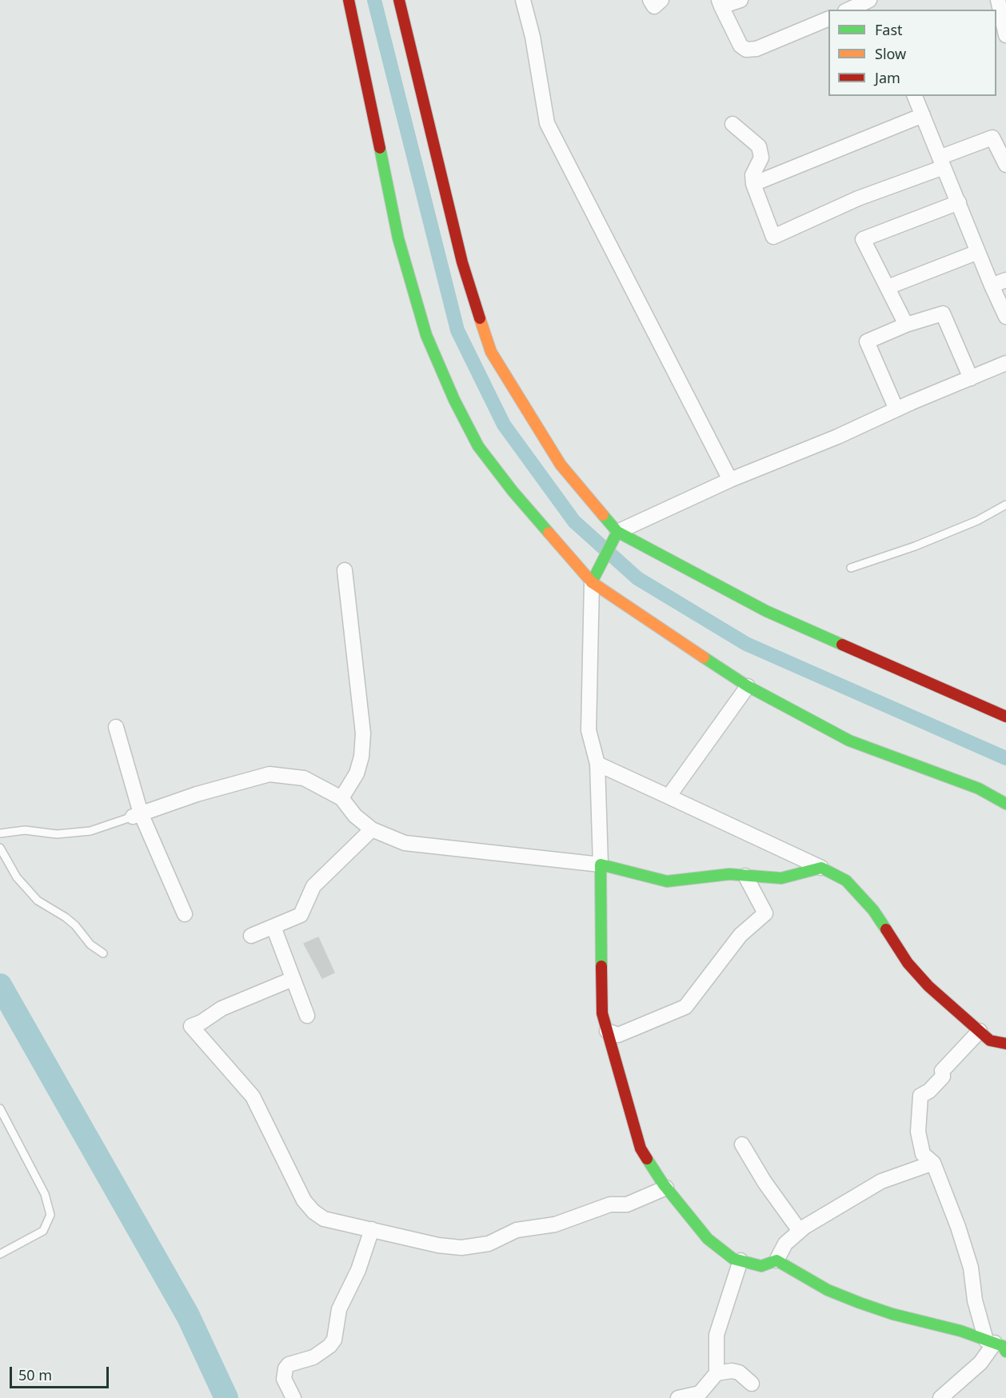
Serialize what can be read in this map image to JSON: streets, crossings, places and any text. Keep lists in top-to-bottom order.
{
  "legend": ["Fast", "Slow", "Jam"],
  "scale_bar": "50 m"
}
